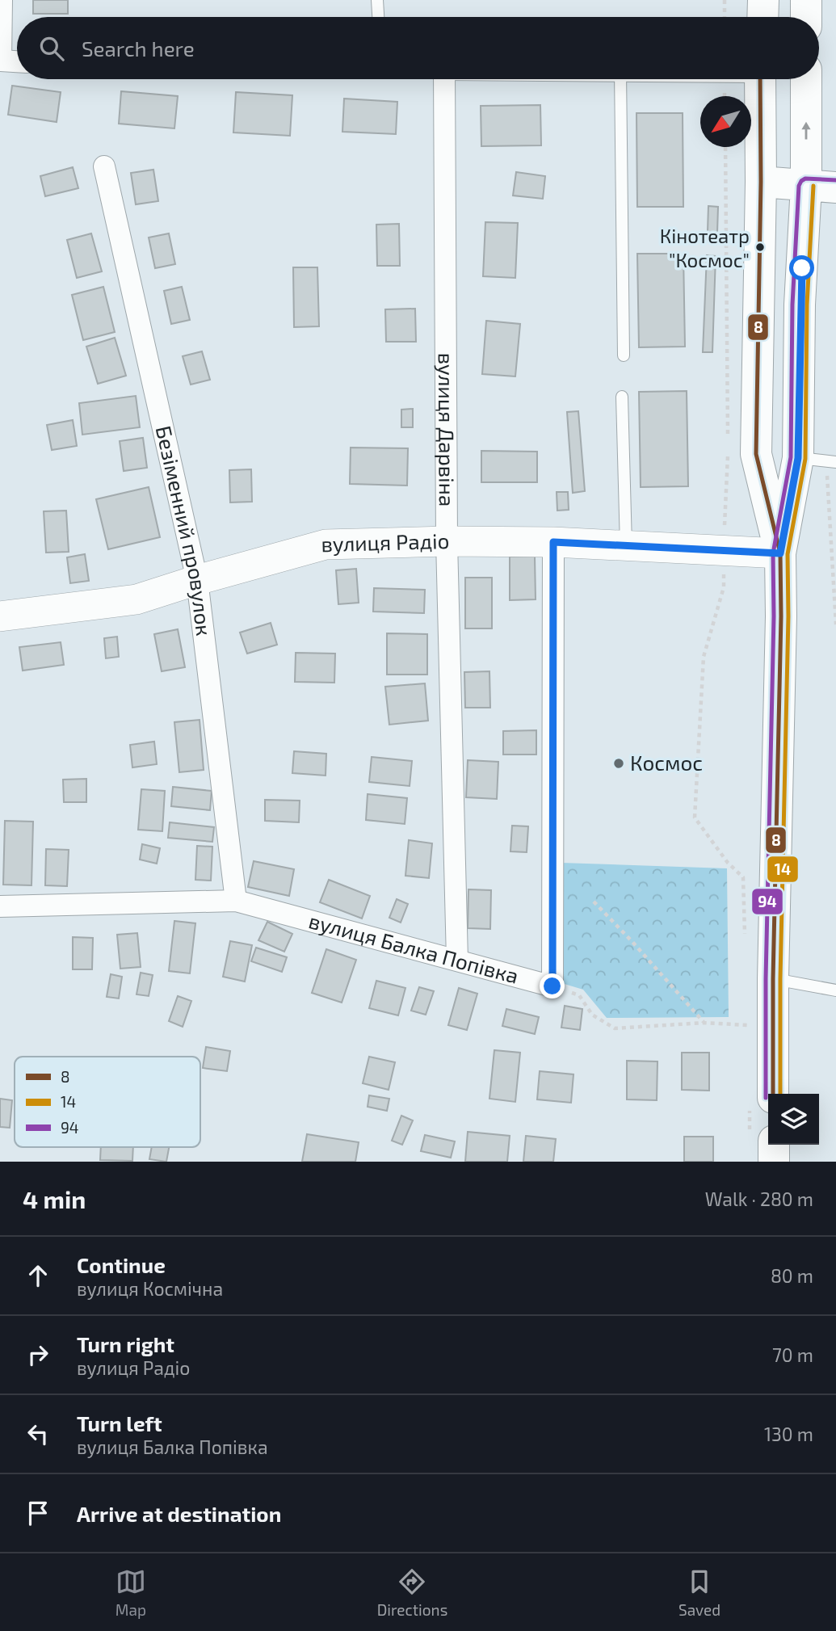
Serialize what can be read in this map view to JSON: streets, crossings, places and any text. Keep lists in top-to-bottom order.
{
  "streets": {
    "street": [
      "вулиця Дарвіна",
      "Безіменний провулок",
      "вулиця Радіо",
      "вулиця Балка Попівка"
    ]
  },
  "crossings": [
    ["вулиця Дарвіна", "вулиця Радіо"],
    ["вулиця Дарвіна", "вулиця Балка Попівка"],
    ["Безіменний провулок", "вулиця Радіо"],
    ["Безіменний провулок", "вулиця Балка Попівка"]
  ],
  "places": ["Кінотеатр \"Космос\"", "Космос"],
  "lines": ["transit line 8", "transit line 94", "transit line 14"],
  "legend": ["8", "14", "94"],
  "north": "bottom left",
  "page": {
    "search": "Search here",
    "heading": ["4 min", "Walk · 280 m"],
    "list": [
      ["Continue", "вулиця Космічна", "80 m"],
      ["Turn right", "вулиця Радіо", "70 m"],
      ["Turn left", "вулиця Балка Попівка", "130 m"],
      "Arrive at destination"
    ],
    "nav": ["Map", "Directions", "Saved"]
  }
}
